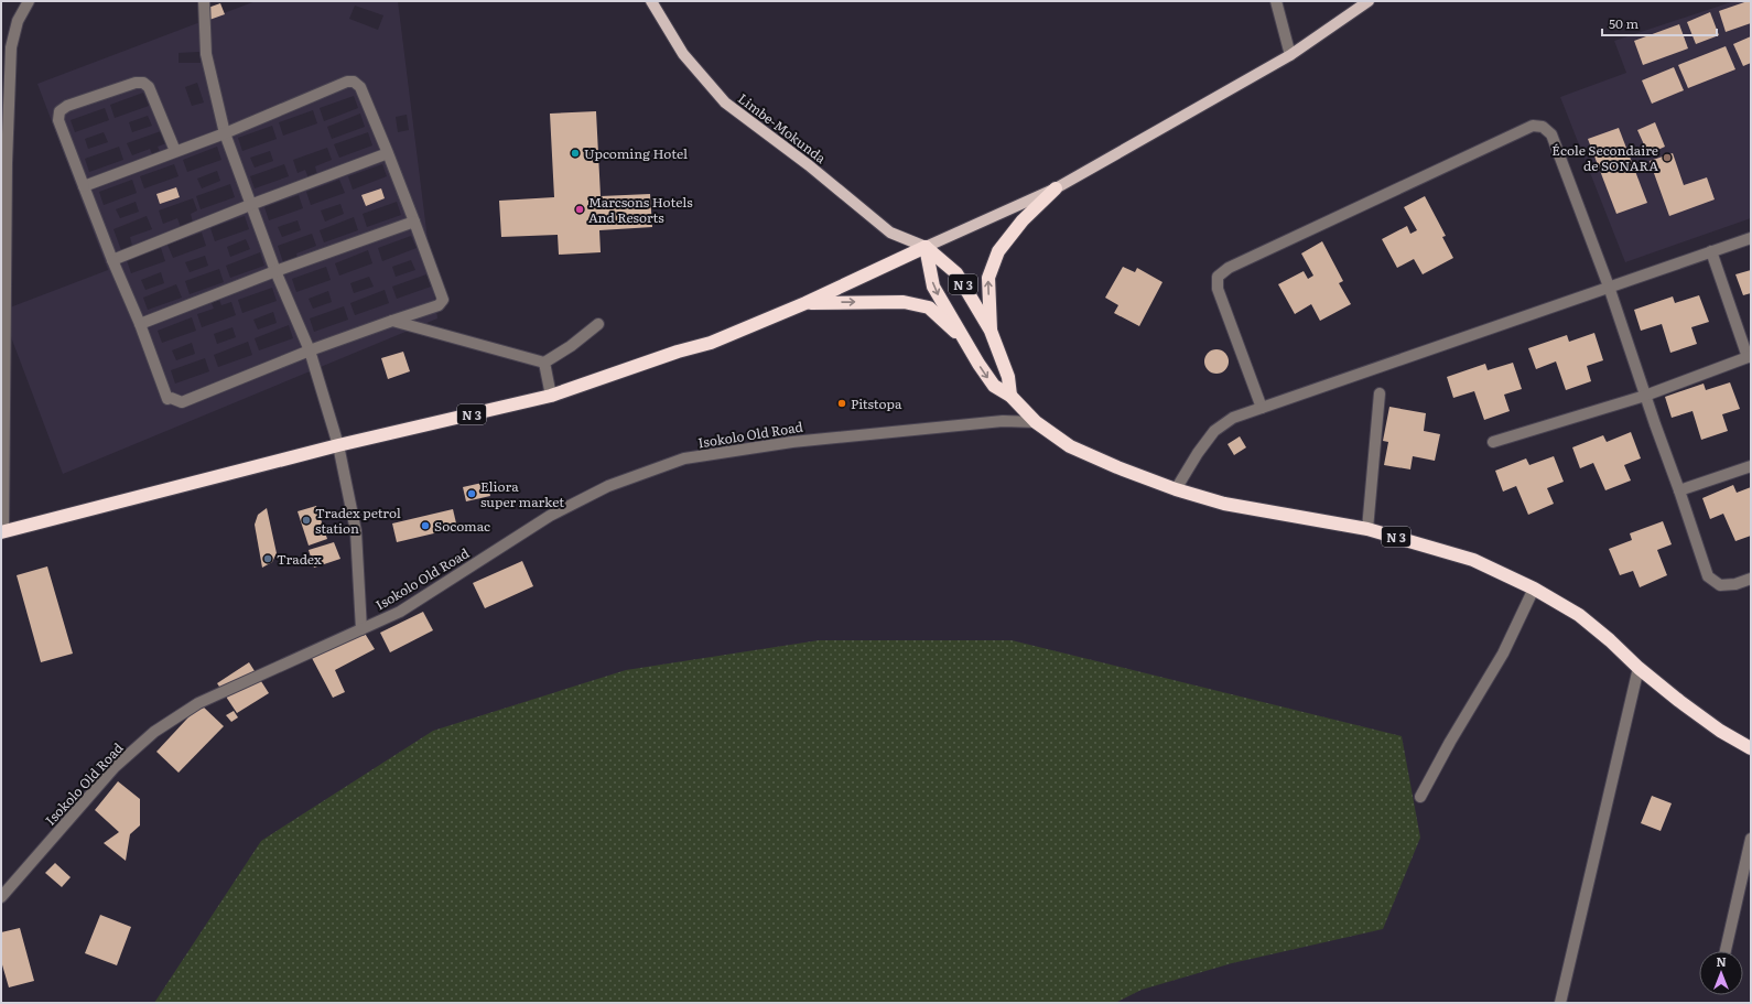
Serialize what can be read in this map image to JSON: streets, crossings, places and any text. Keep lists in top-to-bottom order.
{
  "streets": {
    "highway": ["N 3"],
    "main road": ["Limbe-Mokunda"],
    "street": ["Isokolo Old Road"]
  },
  "crossings": [
    ["Limbe-Mokunda", "N 3"],
    ["N 3", "Isokolo Old Road"]
  ],
  "places": [
    "Upcoming Hotel",
    "École Secondaire de SONARA",
    "Marcsons Hotels And Resorts",
    "Pitstopa",
    "Eliora super market",
    "Tradex petrol station",
    "Socomac",
    "Tradex"
  ],
  "scale_bar": "50 m",
  "north": "top"
}
